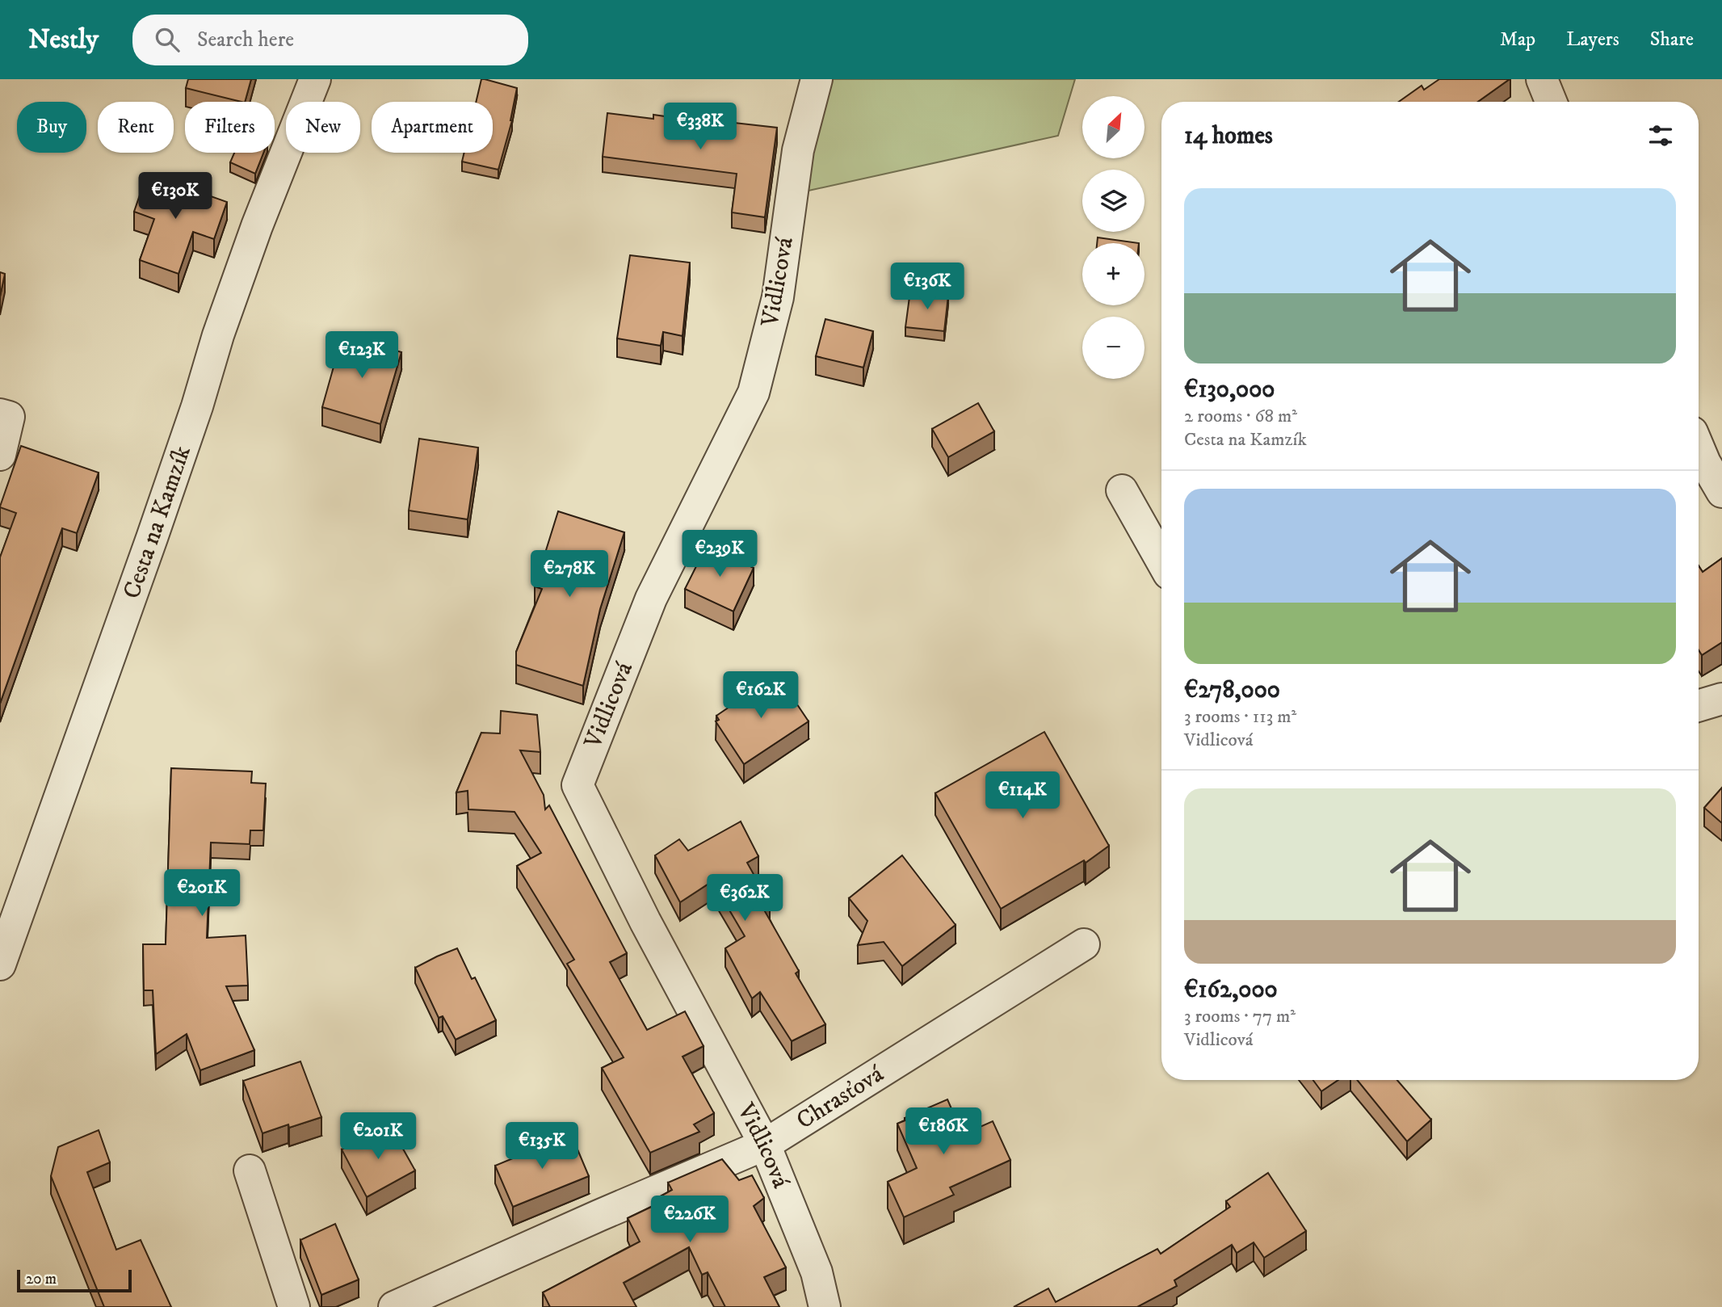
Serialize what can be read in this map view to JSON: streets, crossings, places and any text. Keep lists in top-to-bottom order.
{
  "streets": {
    "street": ["Vidlicová", "Cesta na Kamzík", "Chrasťová"]
  },
  "crossings": [
    ["Vidlicová", "Chrasťová"]
  ],
  "scale_bar": "20 m",
  "north": "top right",
  "page": {
    "header": "Nestly",
    "search": "Search here",
    "nav": ["Map", "Layers", "Share"],
    "map_buttons": ["+", "−"],
    "chip": [
      "Buy",
      "Rent",
      "Filters",
      "New",
      "Apartment"
    ],
    "heading": "14 homes",
    "price": [
      "€338K",
      "€130K",
      "€136K",
      "€123K",
      "€239K",
      "€278K",
      "€162K",
      "€114K",
      "€201K",
      "€362K",
      "€186K",
      "€201K",
      "€135K",
      "€226K"
    ],
    "list": [
      {
        "name": "€130,000",
        "note": "2 rooms · 68 m² · Cesta na Kamzík"
      },
      {
        "name": "€278,000",
        "note": "3 rooms · 113 m² · Vidlicová"
      },
      {
        "name": "€162,000",
        "note": "3 rooms · 77 m² · Vidlicová"
      }
    ],
    "scale": "20 m"
  }
}
